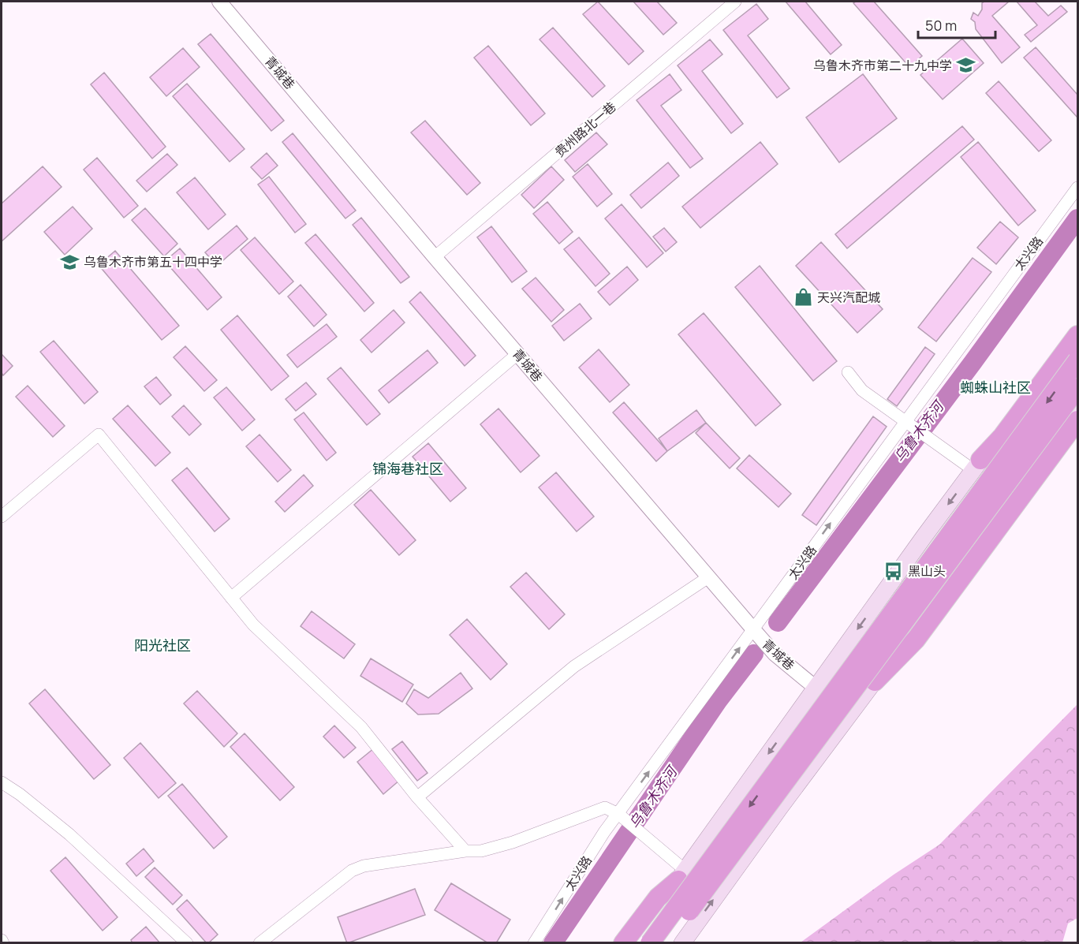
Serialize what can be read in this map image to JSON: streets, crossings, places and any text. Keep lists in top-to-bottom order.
{
  "streets": {
    "street": ["青城巷", "贵州路北一巷", "太兴路"]
  },
  "crossings": [
    ["青城巷", "贵州路北一巷"],
    ["青城巷", "太兴路"]
  ],
  "one_way": ["太兴路"],
  "districts": ["蜘蛛山社区", "锦海巷社区", "阳光社区"],
  "water": ["乌鲁木齐河"],
  "places": {
    "school or university": ["乌鲁木齐市第二十九中学", "乌鲁木齐市第五十四中学"],
    "shop": ["天兴汽配城"],
    "bus stop": ["黑山头"]
  },
  "scale_bar": "50 m"
}
